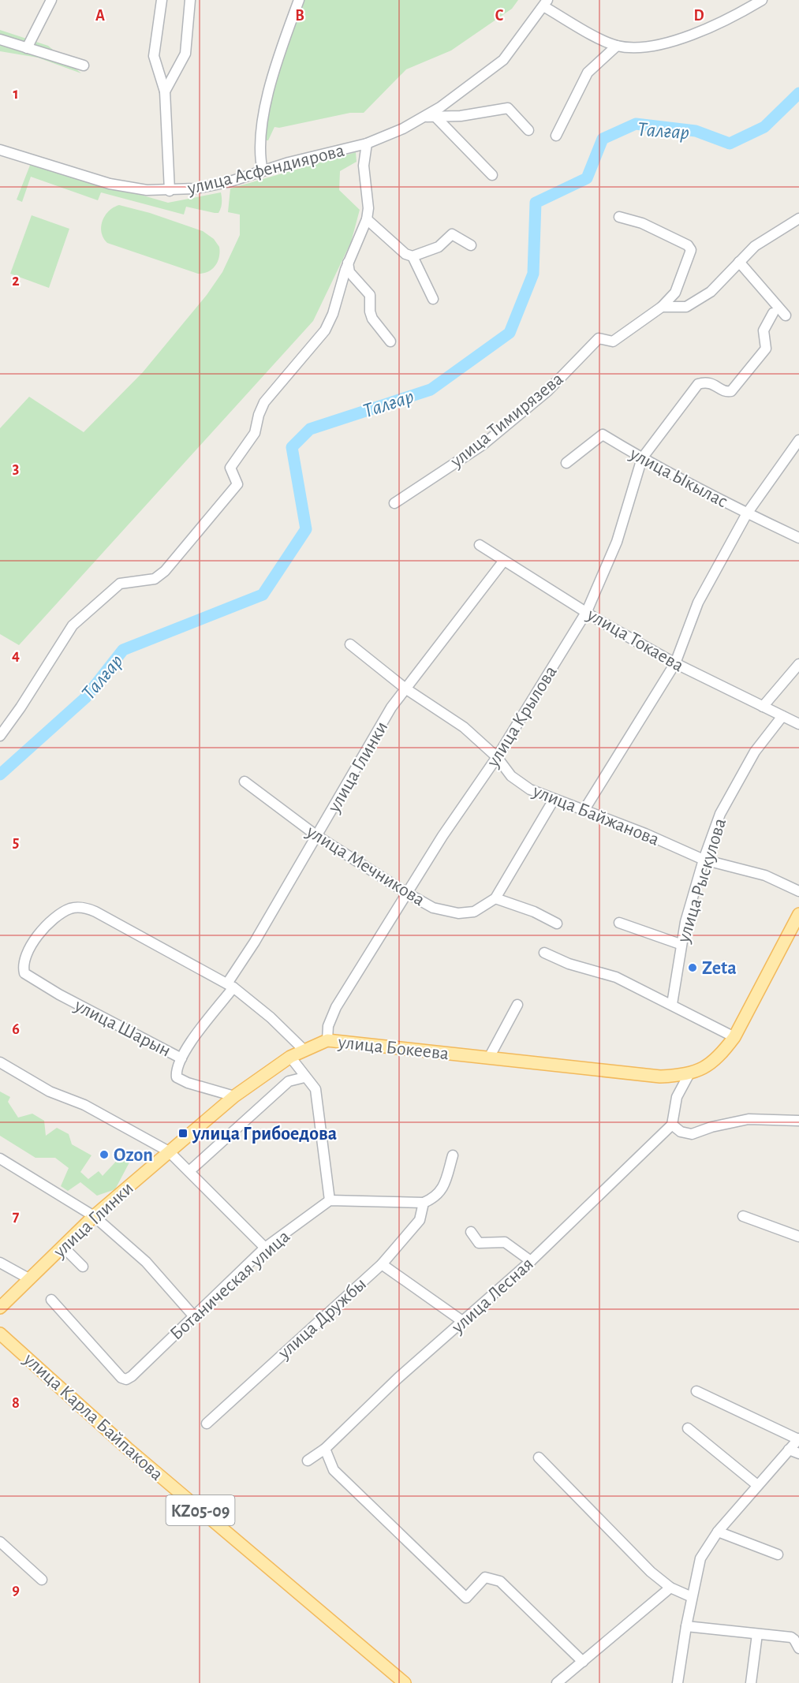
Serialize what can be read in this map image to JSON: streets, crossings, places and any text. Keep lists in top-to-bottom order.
{
  "streets": {
    "main road": [
      "улица Глинки",
      "улица Бокеева",
      "улица Карла Байпакова",
      "KZ05-09"
    ],
    "street": [
      "улица Асфендиярова",
      "улица Тимирязева",
      "улица Ыкылас",
      "улица Токаева",
      "улица Крылова",
      "улица Байжанова",
      "улица Мечникова",
      "улица Рыскулова",
      "улица Шарын",
      "Ботаническая улица",
      "улица Лесная",
      "улица Дружбы"
    ]
  },
  "crossings": [
    ["улица Ыкылас", "улица Крылова"],
    ["улица Токаева", "улица Крылова"],
    ["улица Токаева", "улица Глинки"],
    ["улица Токаева", "улица Рыскулова"],
    ["улица Крылова", "улица Байжанова"],
    ["улица Крылова", "улица Мечникова"],
    ["улица Крылова", "улица Бокеева"],
    ["улица Глинки", "улица Байжанова"],
    ["улица Глинки", "улица Мечникова"],
    ["улица Глинки", "улица Шарын"],
    ["улица Глинки", "улица Бокеева"],
    ["улица Байжанова", "улица Мечникова"],
    ["улица Байжанова", "улица Рыскулова"]
  ],
  "water": ["Талғар"],
  "places": {
    "other": ["Zeta", "Ozon"],
    "transit": ["улица Грибоедова"]
  },
  "grid": {
    "columns": [
      "A",
      "B",
      "C",
      "D"
    ],
    "rows": [
      "1",
      "2",
      "3",
      "4",
      "5",
      "6",
      "7",
      "8",
      "9"
    ]
  }
}
